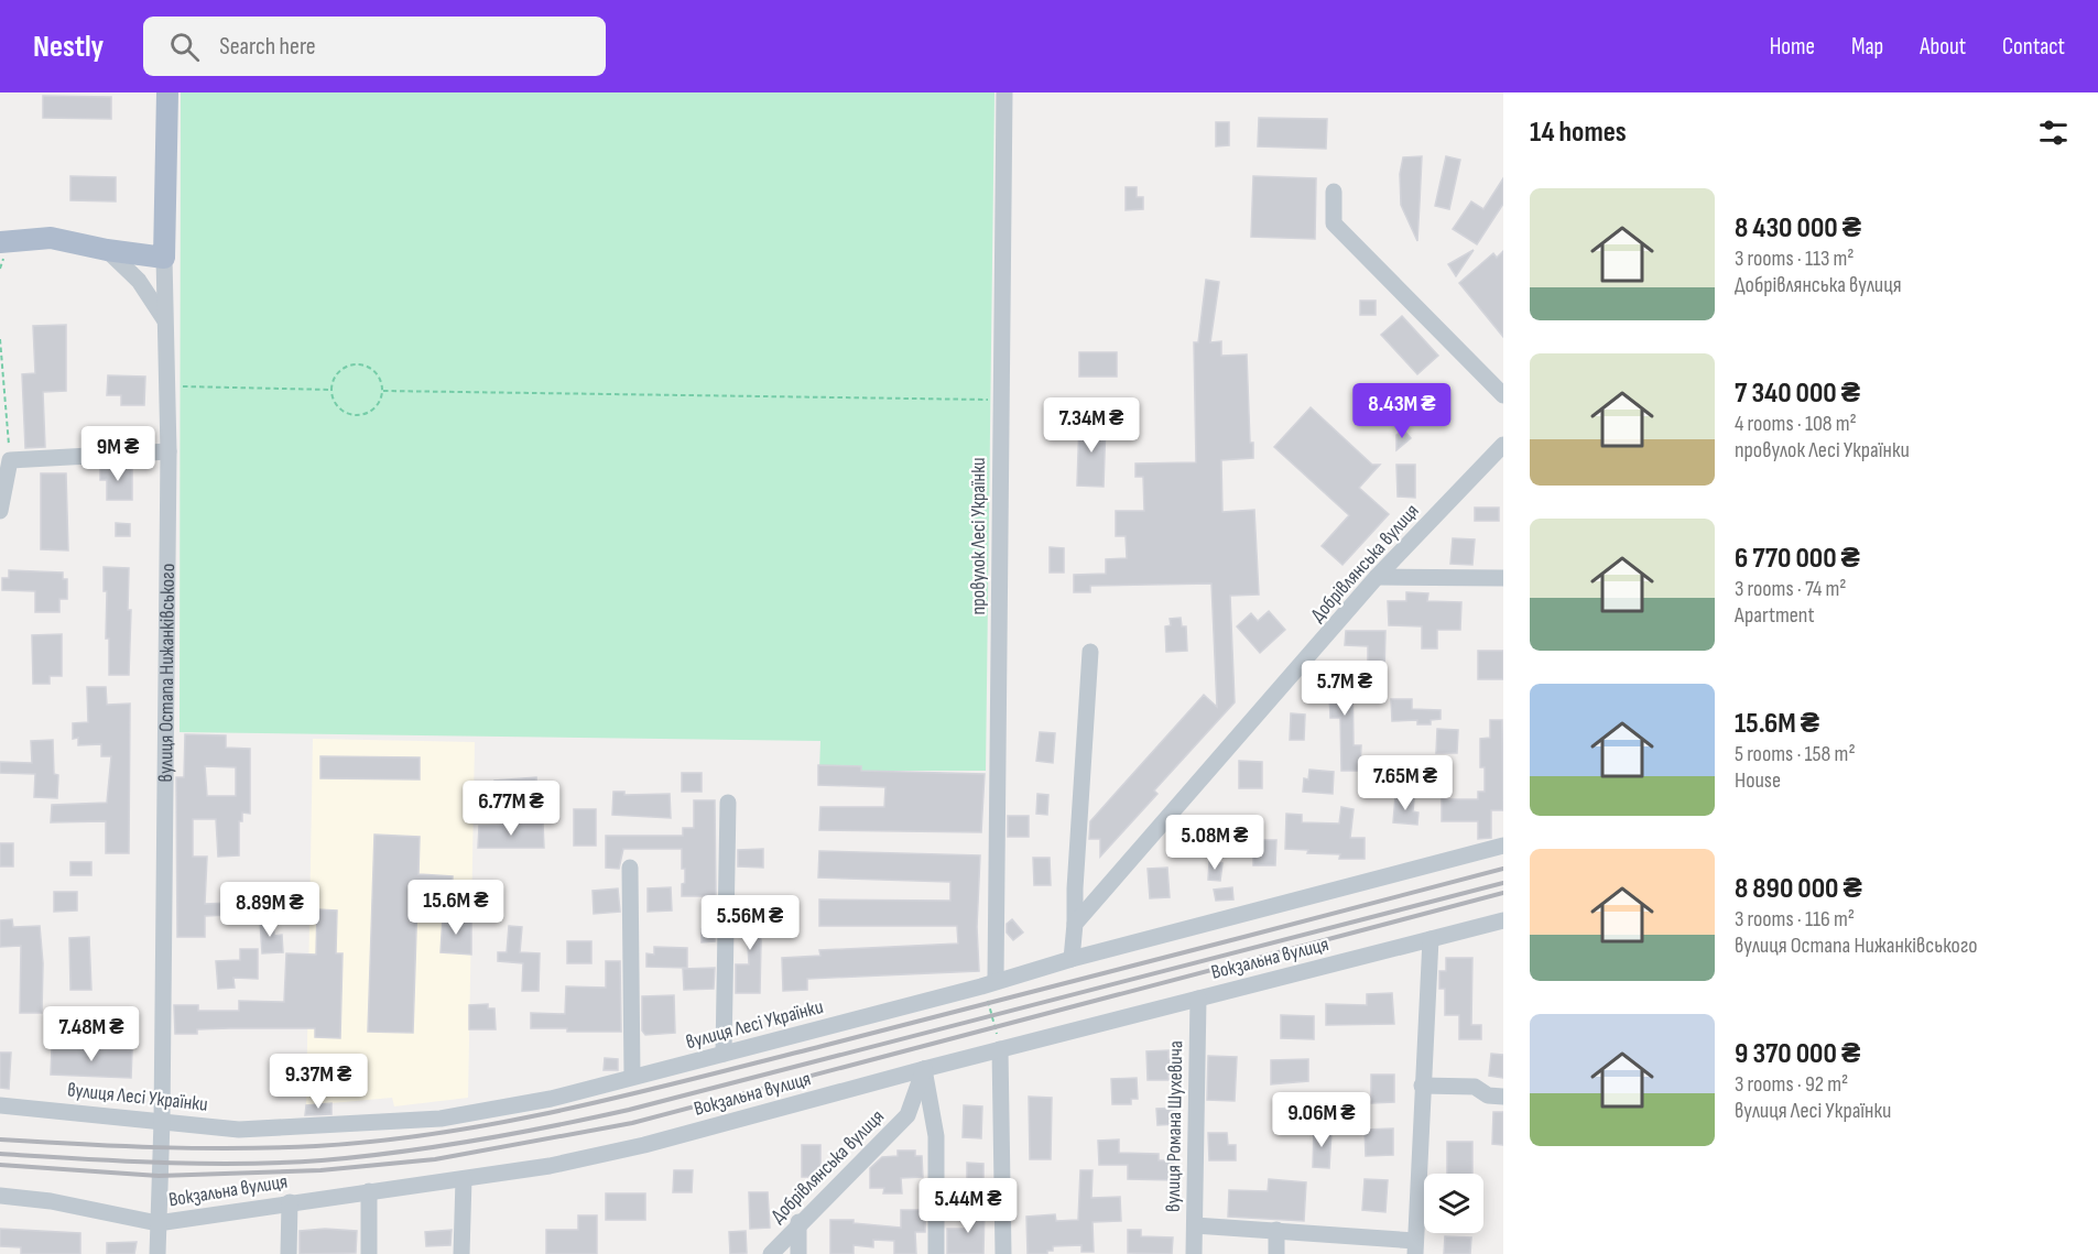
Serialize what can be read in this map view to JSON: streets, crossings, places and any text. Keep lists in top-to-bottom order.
{
  "streets": {
    "main road": ["вулиця Остапа Нижанківського"],
    "street": [
      "провулок Лесі Українки",
      "Добрівлянська вулиця",
      "Вокзальна вулиця",
      "вулиця Лесі Українки",
      "вулиця Романа Шухевича"
    ]
  },
  "crossings": [
    ["провулок Лесі Українки", "вулиця Лесі Українки"],
    ["Добрівлянська вулиця", "Вокзальна вулиця"],
    ["вулиця Остапа Нижанківського", "Вокзальна вулиця"],
    ["вулиця Остапа Нижанківського", "вулиця Лесі Українки"],
    ["Вокзальна вулиця", "вулиця Романа Шухевича"]
  ],
  "page": {
    "header": "Nestly",
    "search": "Search here",
    "nav": [
      "Home",
      "Map",
      "About",
      "Contact"
    ],
    "heading": "14 homes",
    "list": [
      {
        "name": "8 430 000 ₴",
        "note": "3 rooms · 113 m² · Добрівлянська вулиця"
      },
      {
        "name": "7 340 000 ₴",
        "note": "4 rooms · 108 m² · провулок Лесі Українки"
      },
      {
        "name": "6 770 000 ₴",
        "note": "3 rooms · 74 m² · Apartment"
      },
      {
        "name": "15.6M ₴",
        "note": "5 rooms · 158 m² · House"
      },
      {
        "name": "8 890 000 ₴",
        "note": "3 rooms · 116 m² · вулиця Остапа Нижанківського"
      },
      {
        "name": "9 370 000 ₴",
        "note": "3 rooms · 92 m² · вулиця Лесі Українки"
      }
    ],
    "price": [
      "8.43M ₴",
      "7.34M ₴",
      "9M ₴",
      "5.7M ₴",
      "7.65M ₴",
      "6.77M ₴",
      "5.08M ₴",
      "15.6M ₴",
      "8.89M ₴",
      "5.56M ₴",
      "7.48M ₴",
      "9.37M ₴",
      "9.06M ₴",
      "5.44M ₴"
    ]
  }
}
